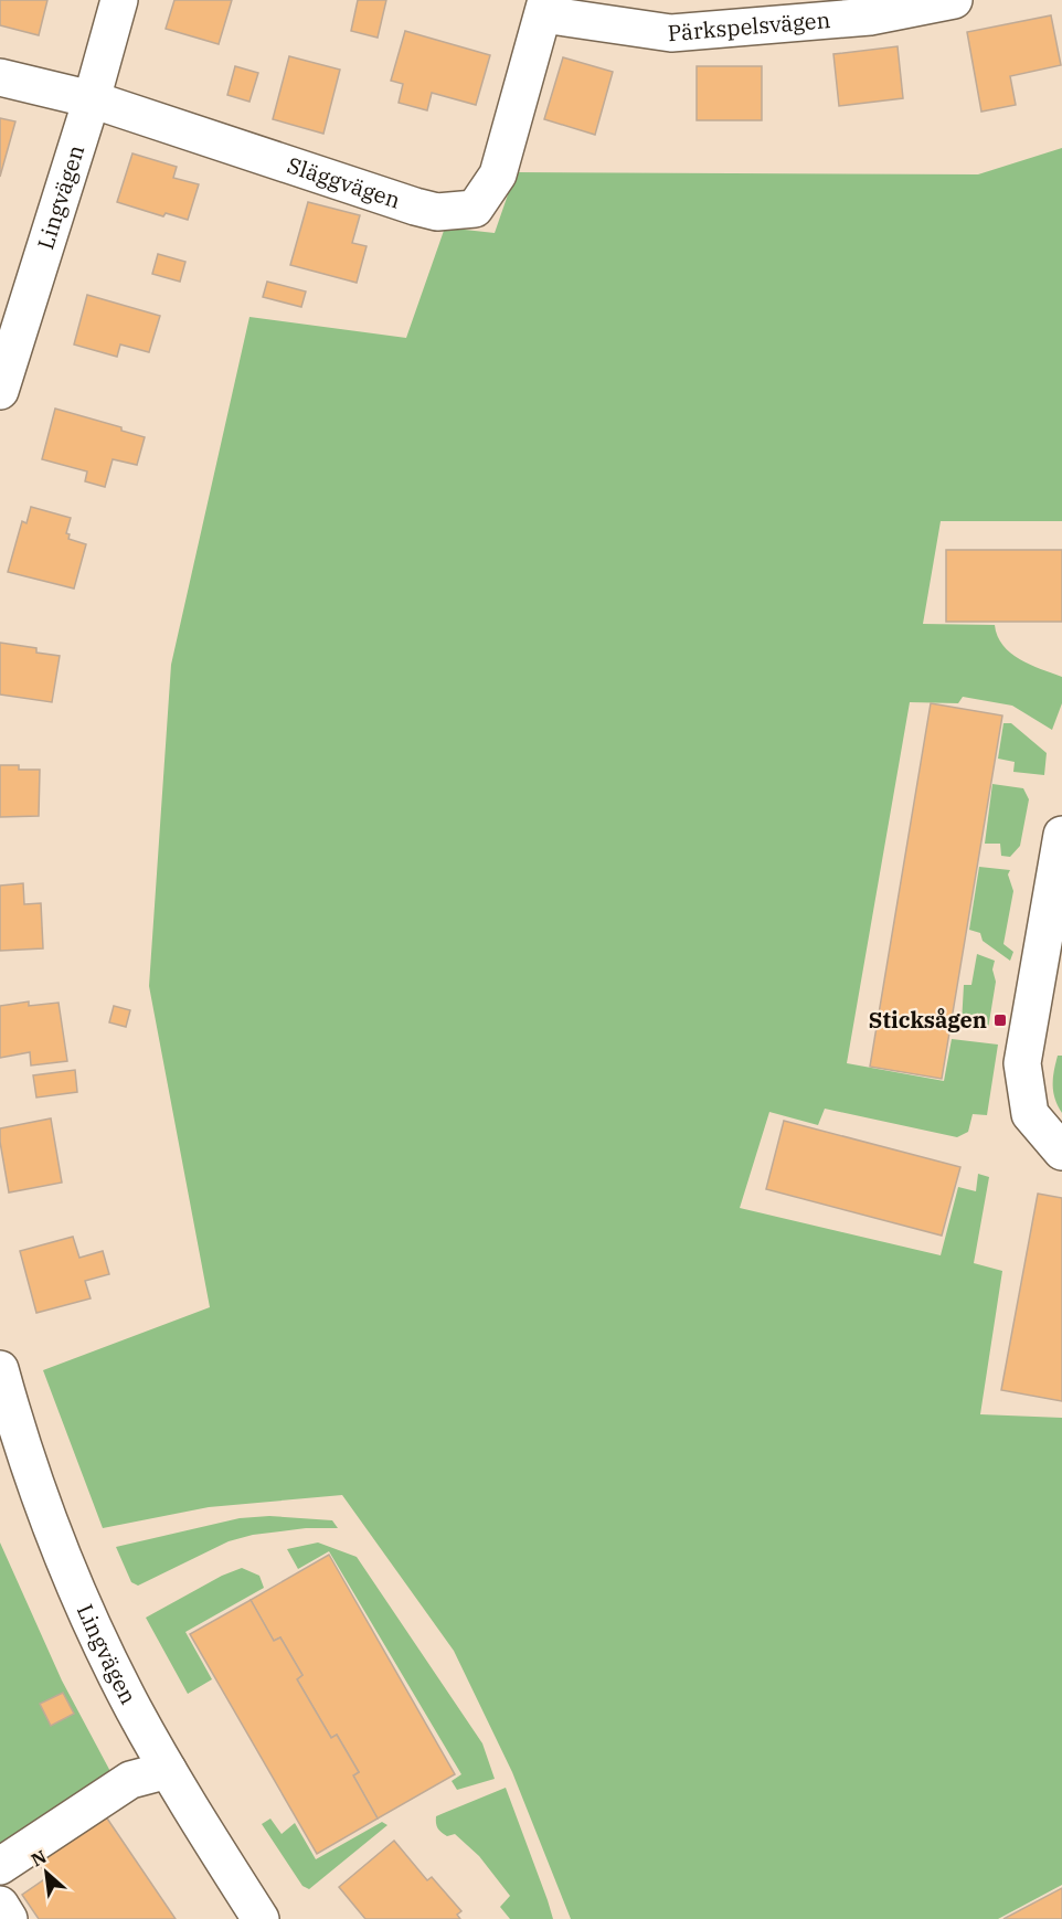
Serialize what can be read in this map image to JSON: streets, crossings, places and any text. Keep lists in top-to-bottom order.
{
  "streets": {
    "street": ["Pärkspelsvägen", "Släggvägen", "Lingvägen"]
  },
  "crossings": [
    ["Pärkspelsvägen", "Släggvägen"],
    ["Släggvägen", "Lingvägen"]
  ],
  "places": {
    "transit": ["Sticksågen"]
  },
  "north": "top left"
}
